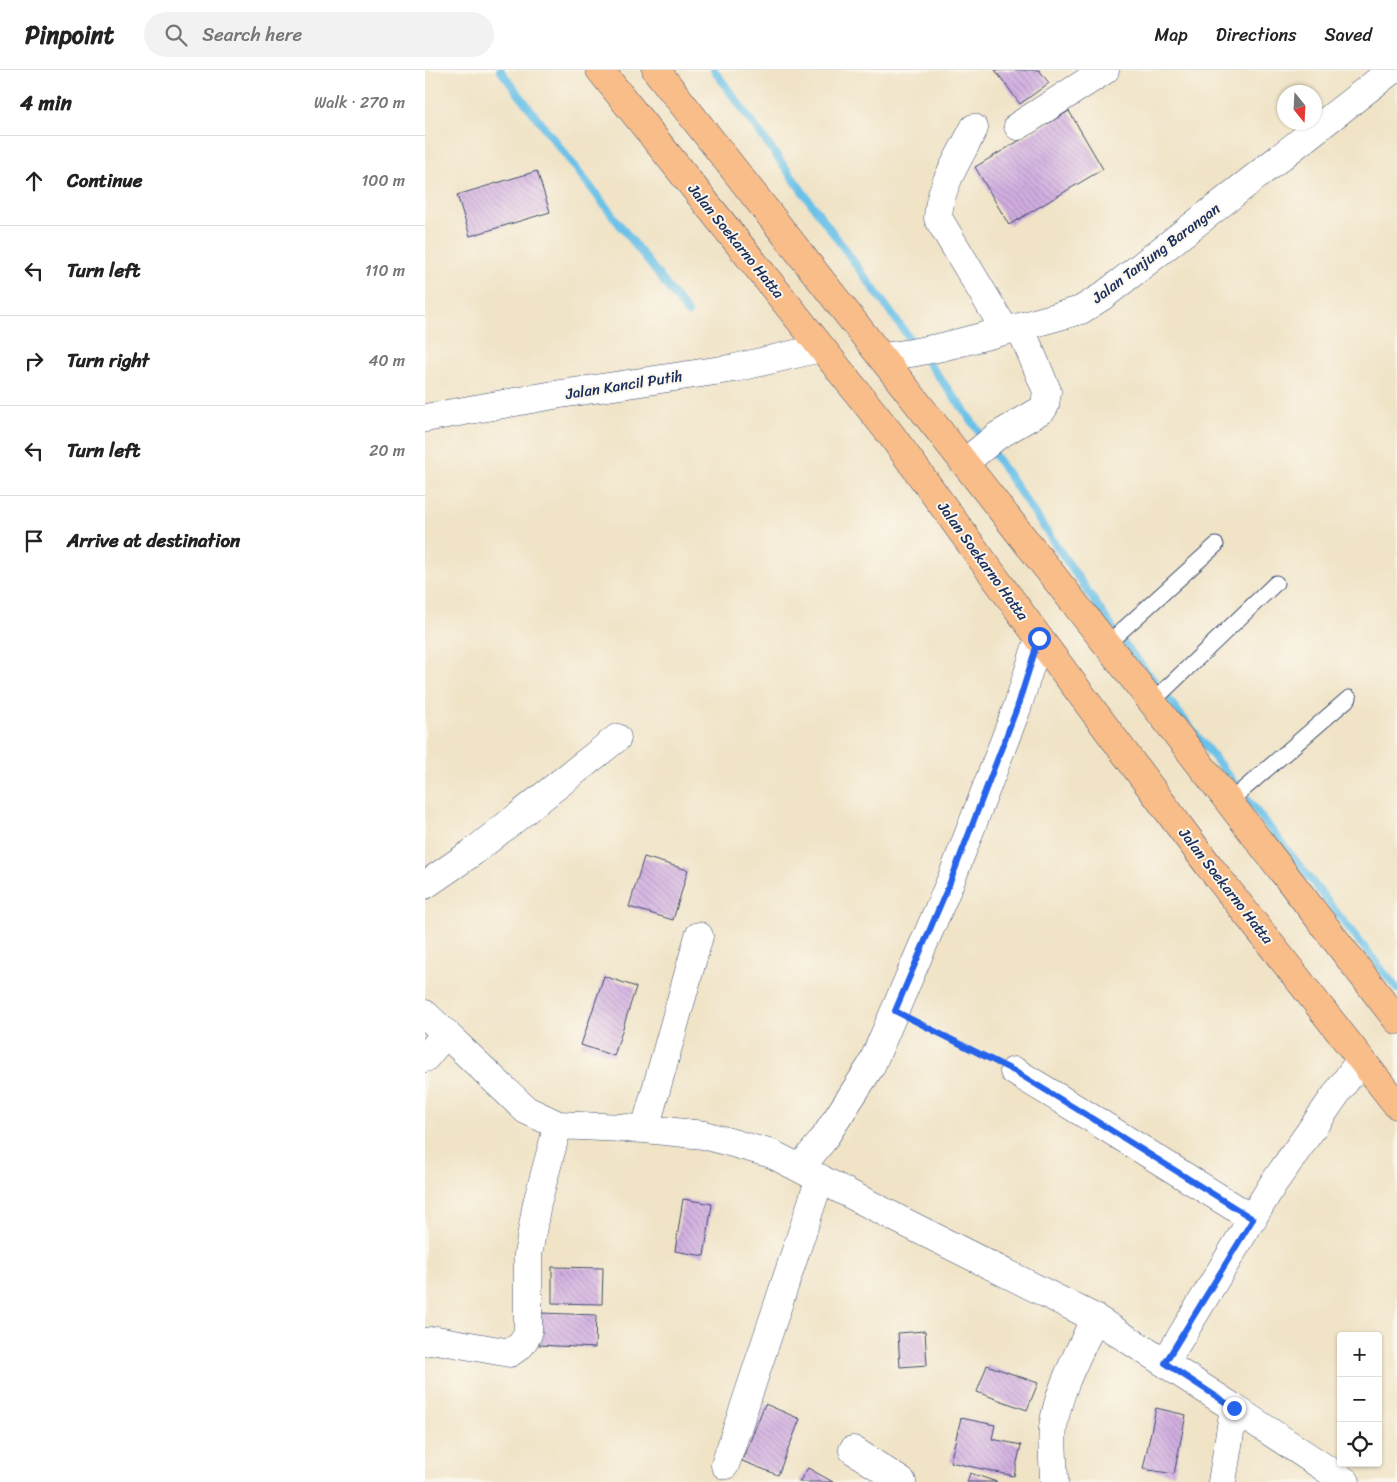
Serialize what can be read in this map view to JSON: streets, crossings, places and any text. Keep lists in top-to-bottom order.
{
  "streets": {
    "highway": ["Jalan Soekarno Hatta"],
    "street": ["Jalan Tanjung Barangan", "Jalan Kancil Putih"]
  },
  "crossings": [
    ["Jalan Soekarno Hatta", "Jalan Kancil Putih"]
  ],
  "north": "bottom",
  "page": {
    "header": "Pinpoint",
    "search": "Search here",
    "nav": ["Map", "Directions", "Saved"],
    "heading": ["4 min", "Walk · 270 m"],
    "list": [
      ["Continue", "100 m"],
      ["Turn left", "110 m"],
      ["Turn right", "40 m"],
      ["Turn left", "20 m"],
      "Arrive at destination"
    ],
    "map_buttons": ["+", "−"]
  }
}
